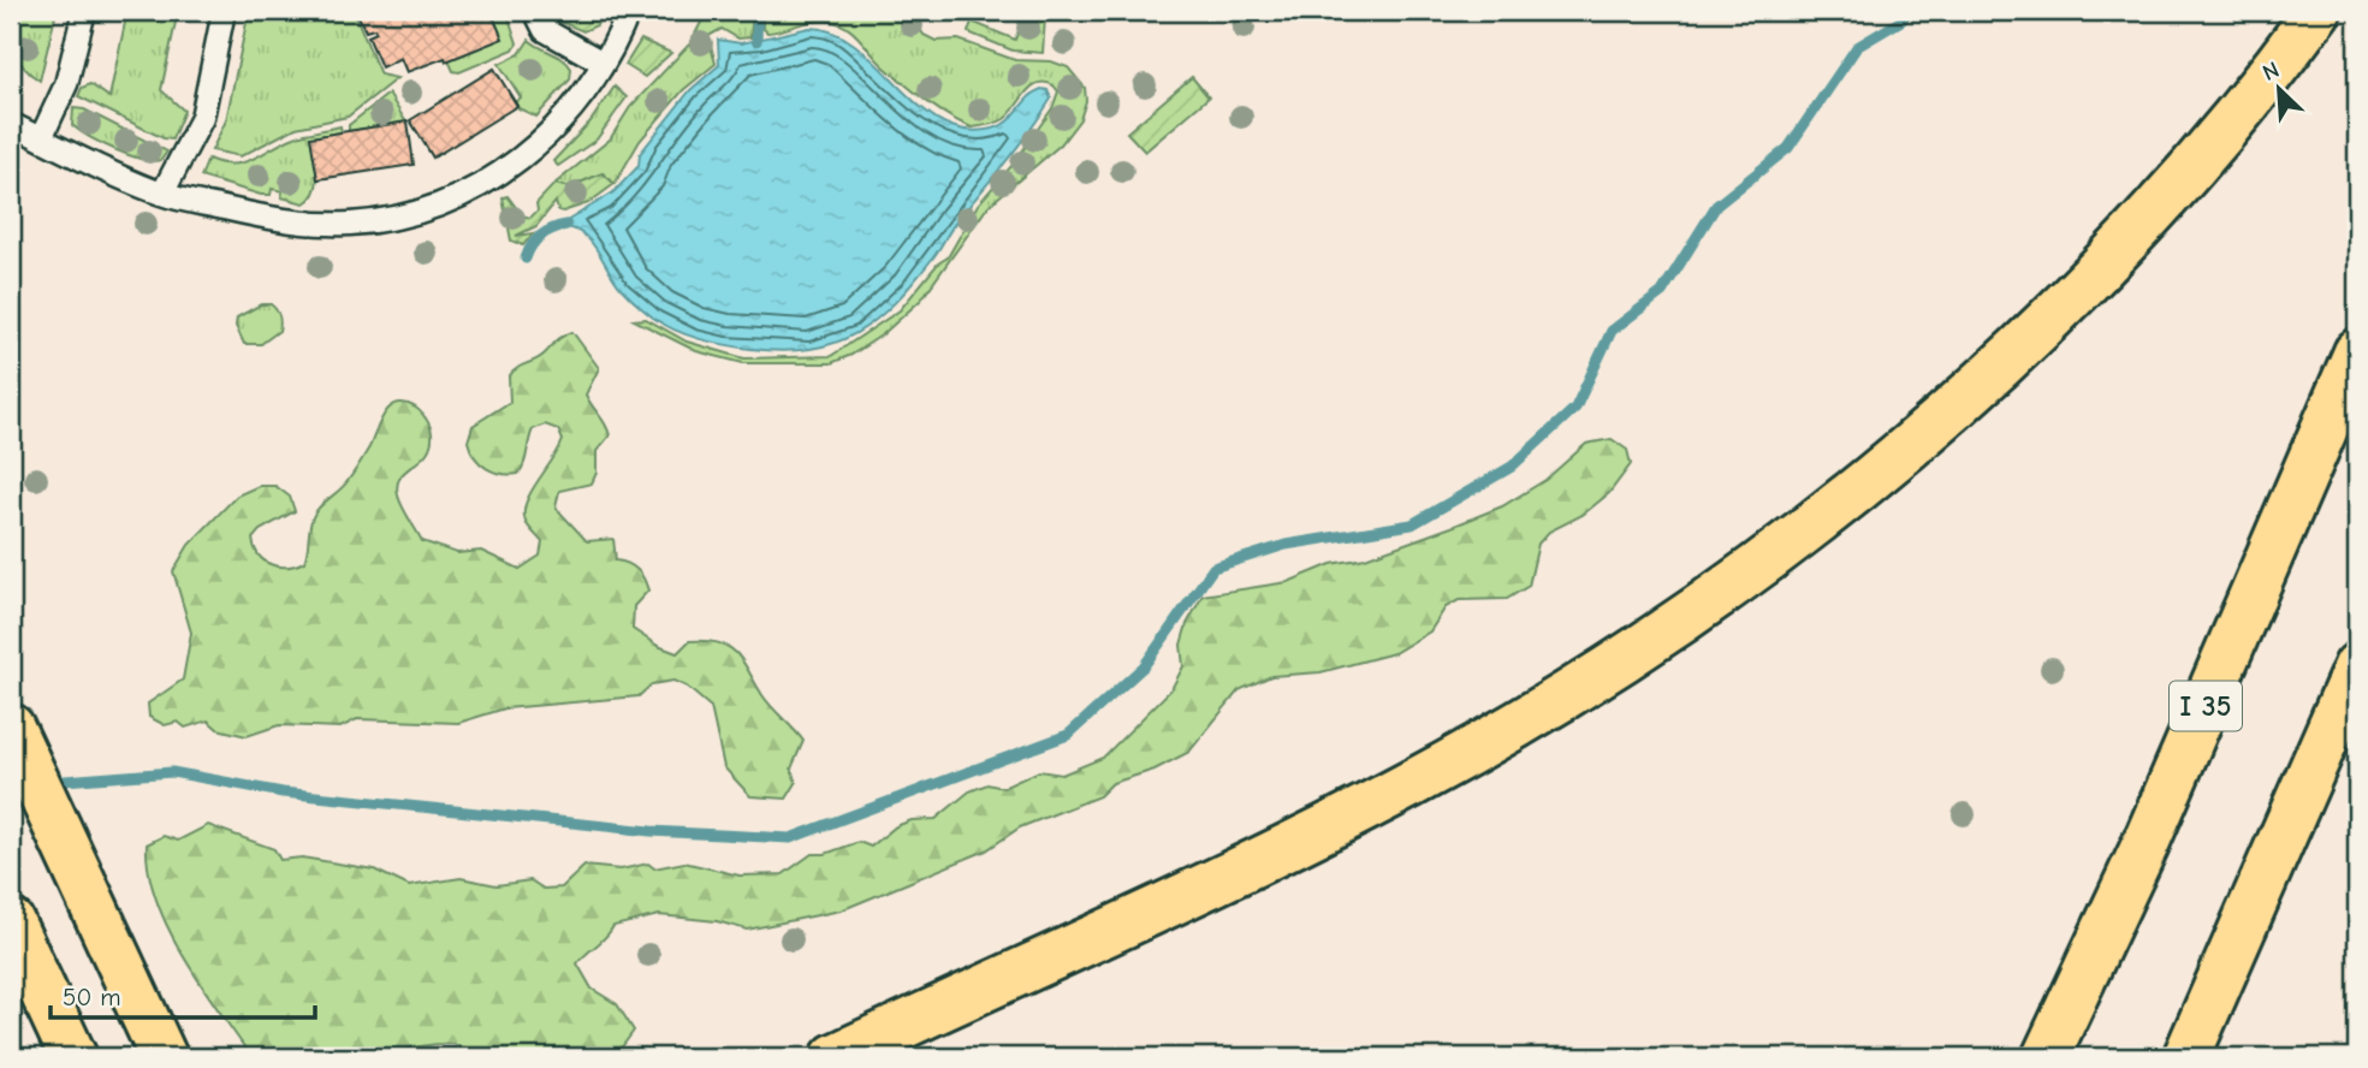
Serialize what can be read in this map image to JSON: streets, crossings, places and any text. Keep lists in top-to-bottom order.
{
  "streets": {
    "main road": ["I 35"]
  },
  "scale_bar": "50 m",
  "north": "top left"
}
